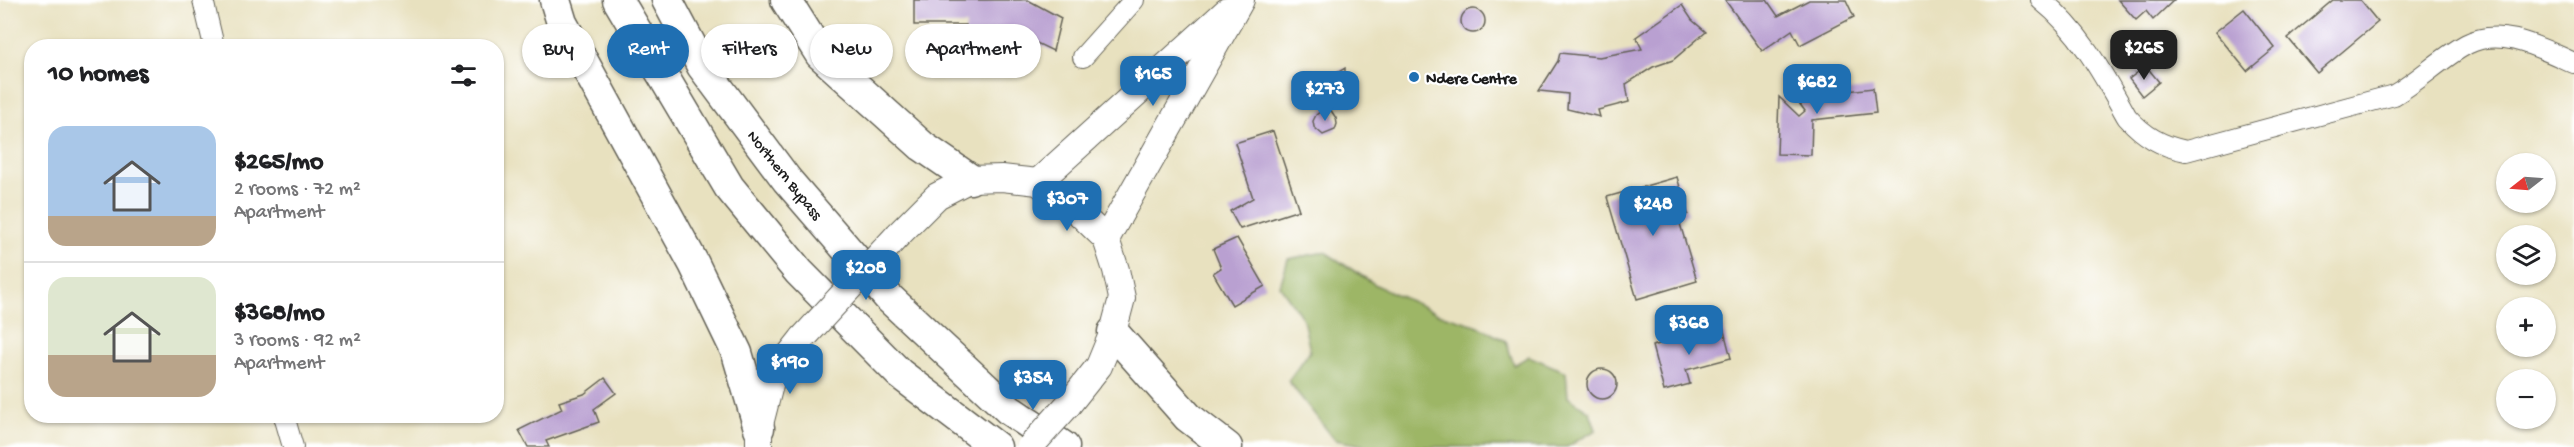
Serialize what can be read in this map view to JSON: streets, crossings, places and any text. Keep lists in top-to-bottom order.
{
  "streets": {
    "highway": ["Northern Bypass"]
  },
  "places": ["Ndere Centre"],
  "north": "left",
  "page": {
    "chip": [
      "Buy",
      "Rent",
      "Filters",
      "New",
      "Apartment"
    ],
    "price": [
      "$265",
      "$165",
      "$682",
      "$273",
      "$307",
      "$248",
      "$208",
      "$368",
      "$190",
      "$354"
    ],
    "heading": "10 homes",
    "list": [
      {
        "name": "$265/mo",
        "note": "2 rooms · 72 m² · Apartment"
      },
      {
        "name": "$368/mo",
        "note": "3 rooms · 92 m² · Apartment"
      }
    ],
    "map_buttons": ["+", "−"]
  }
}
